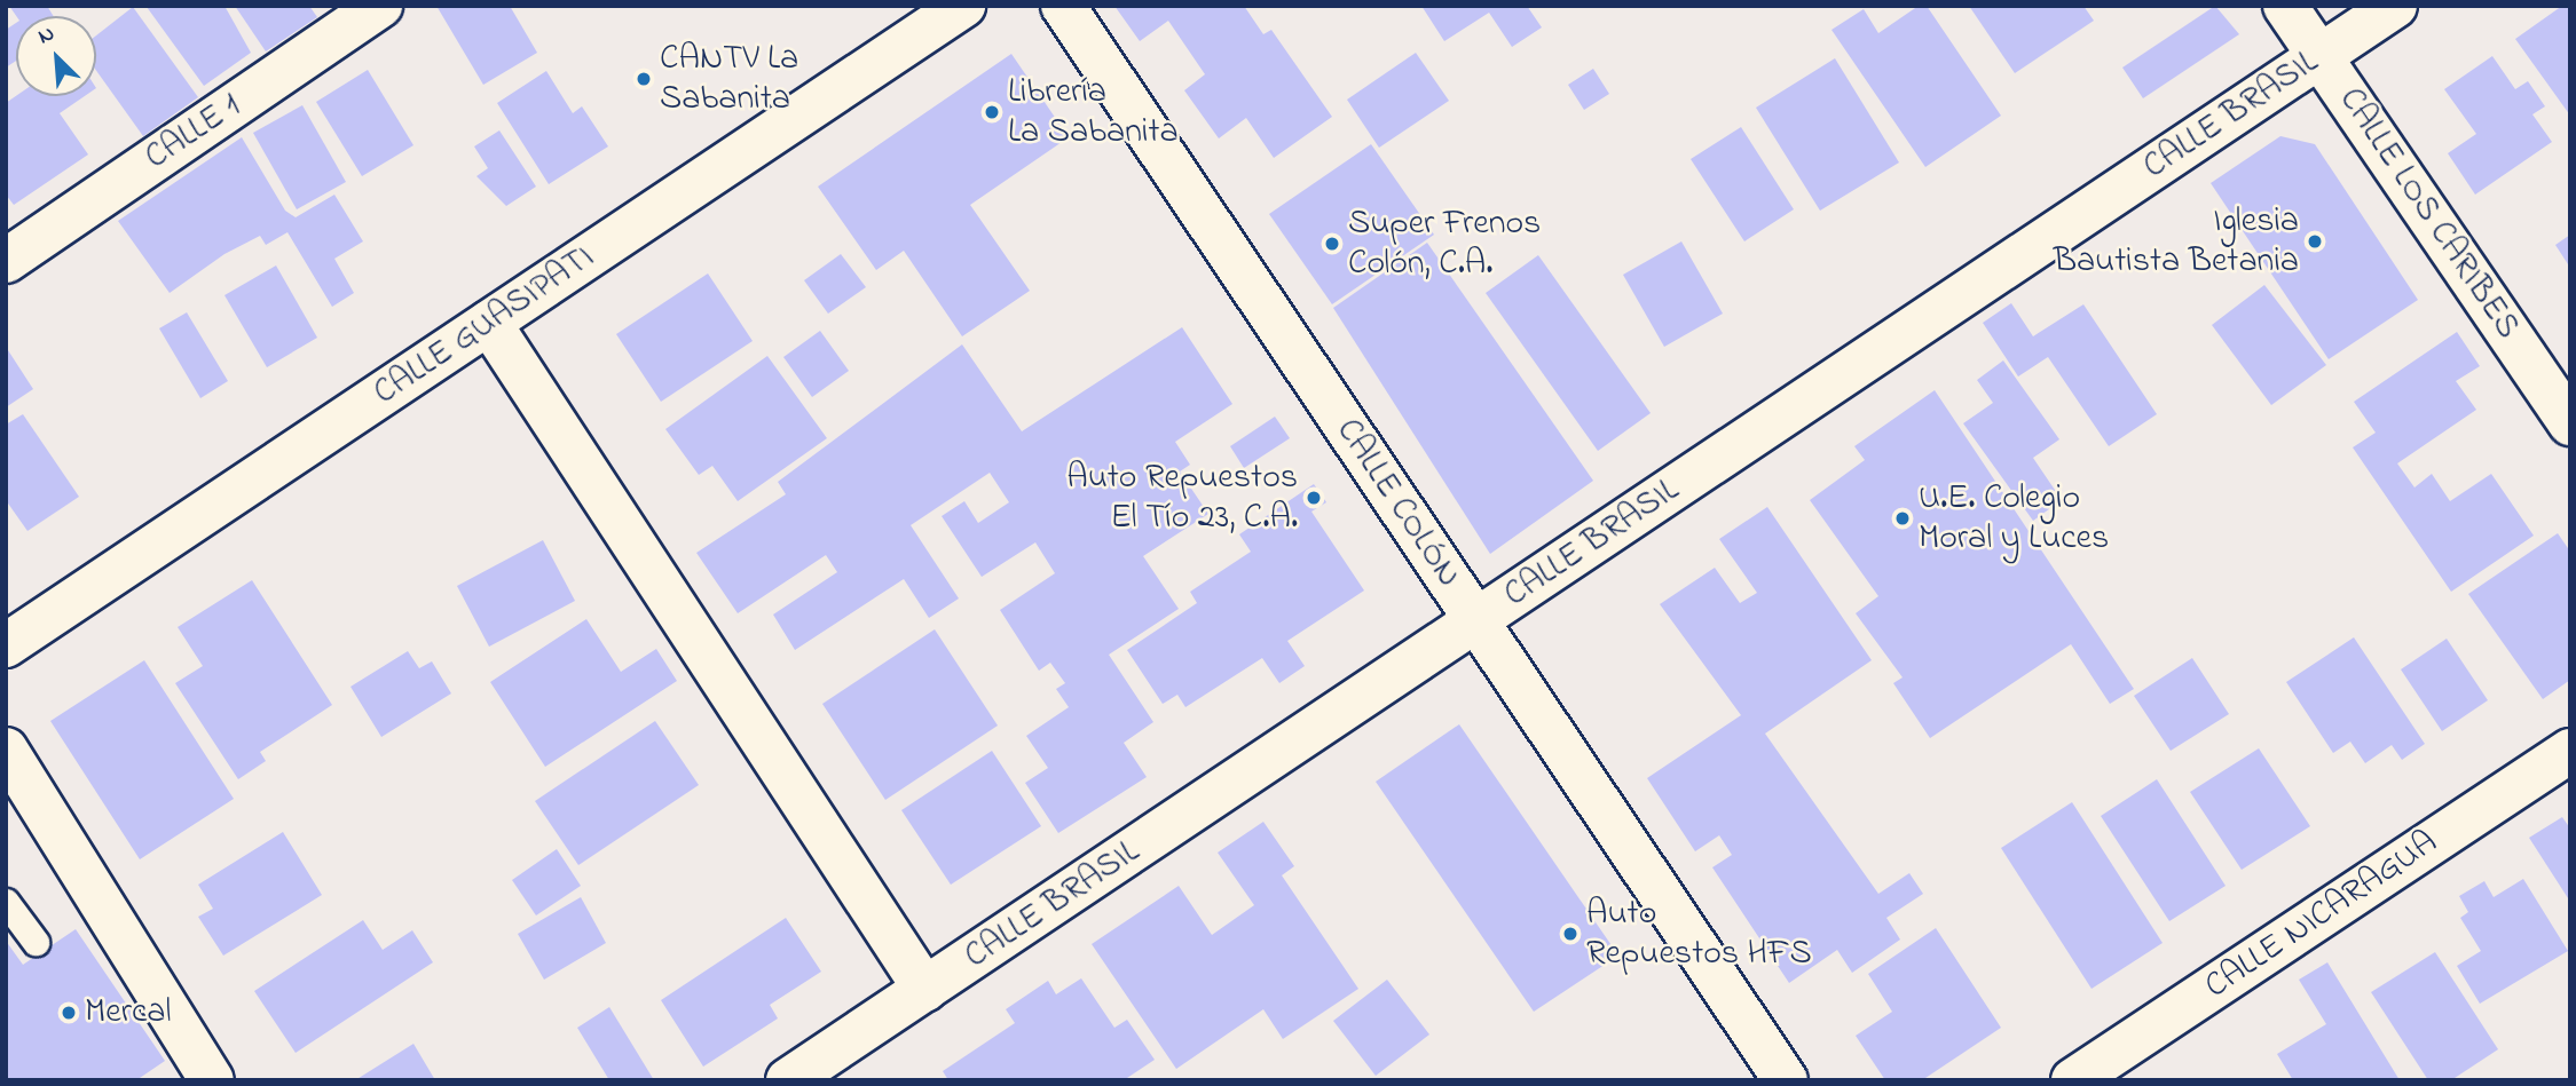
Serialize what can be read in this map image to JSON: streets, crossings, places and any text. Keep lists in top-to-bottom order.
{
  "streets": {
    "street": [
      "CALLE BRASIL",
      "CALLE 1",
      "CALLE LOS CARIBES",
      "CALLE GUASIPATI",
      "CALLE COLÓN",
      "CALLE NICARAGUA"
    ]
  },
  "crossings": [
    ["CALLE BRASIL", "CALLE LOS CARIBES"],
    ["CALLE BRASIL", "CALLE COLÓN"]
  ],
  "places": [
    "CANTV La Sabanita",
    "Librería La Sabanita",
    "Iglesia Bautista Betania",
    "Super Frenos Colón, C.A.",
    "Auto Repuestos El Tío 23, C.A.",
    "U.E. Colegio Moral y Luces",
    "Auto Repuestos HFS",
    "Mercal"
  ],
  "north": "top left"
}
